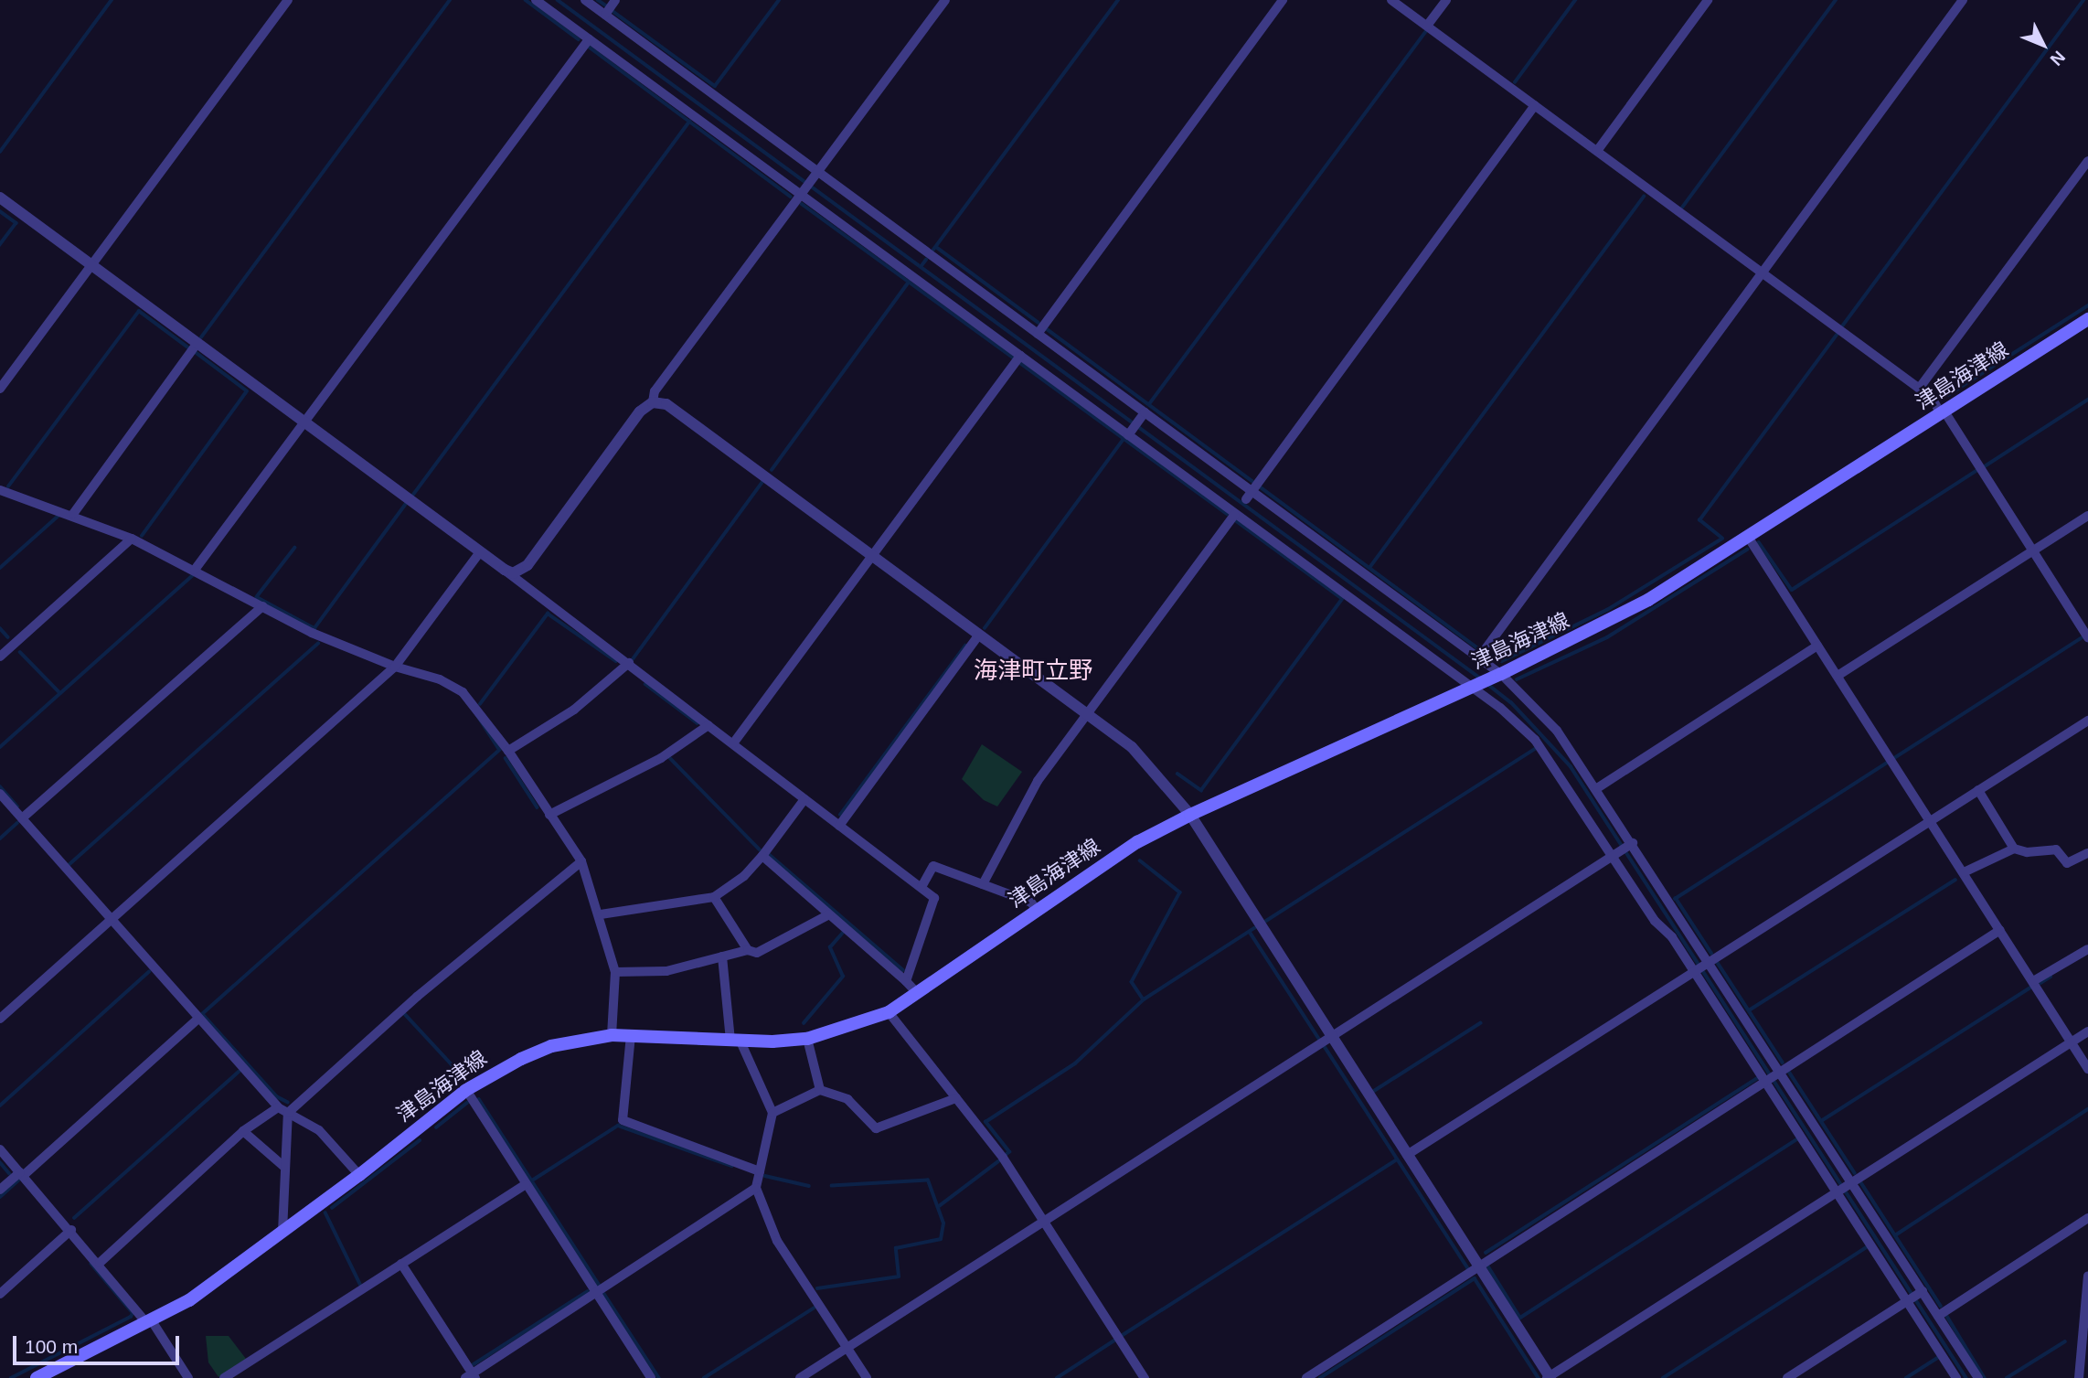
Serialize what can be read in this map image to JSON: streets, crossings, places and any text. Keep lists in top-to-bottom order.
{
  "streets": {
    "main road": ["津島海津線"]
  },
  "districts": ["海津町立野"],
  "scale_bar": "100 m",
  "north": "bottom right"
}
